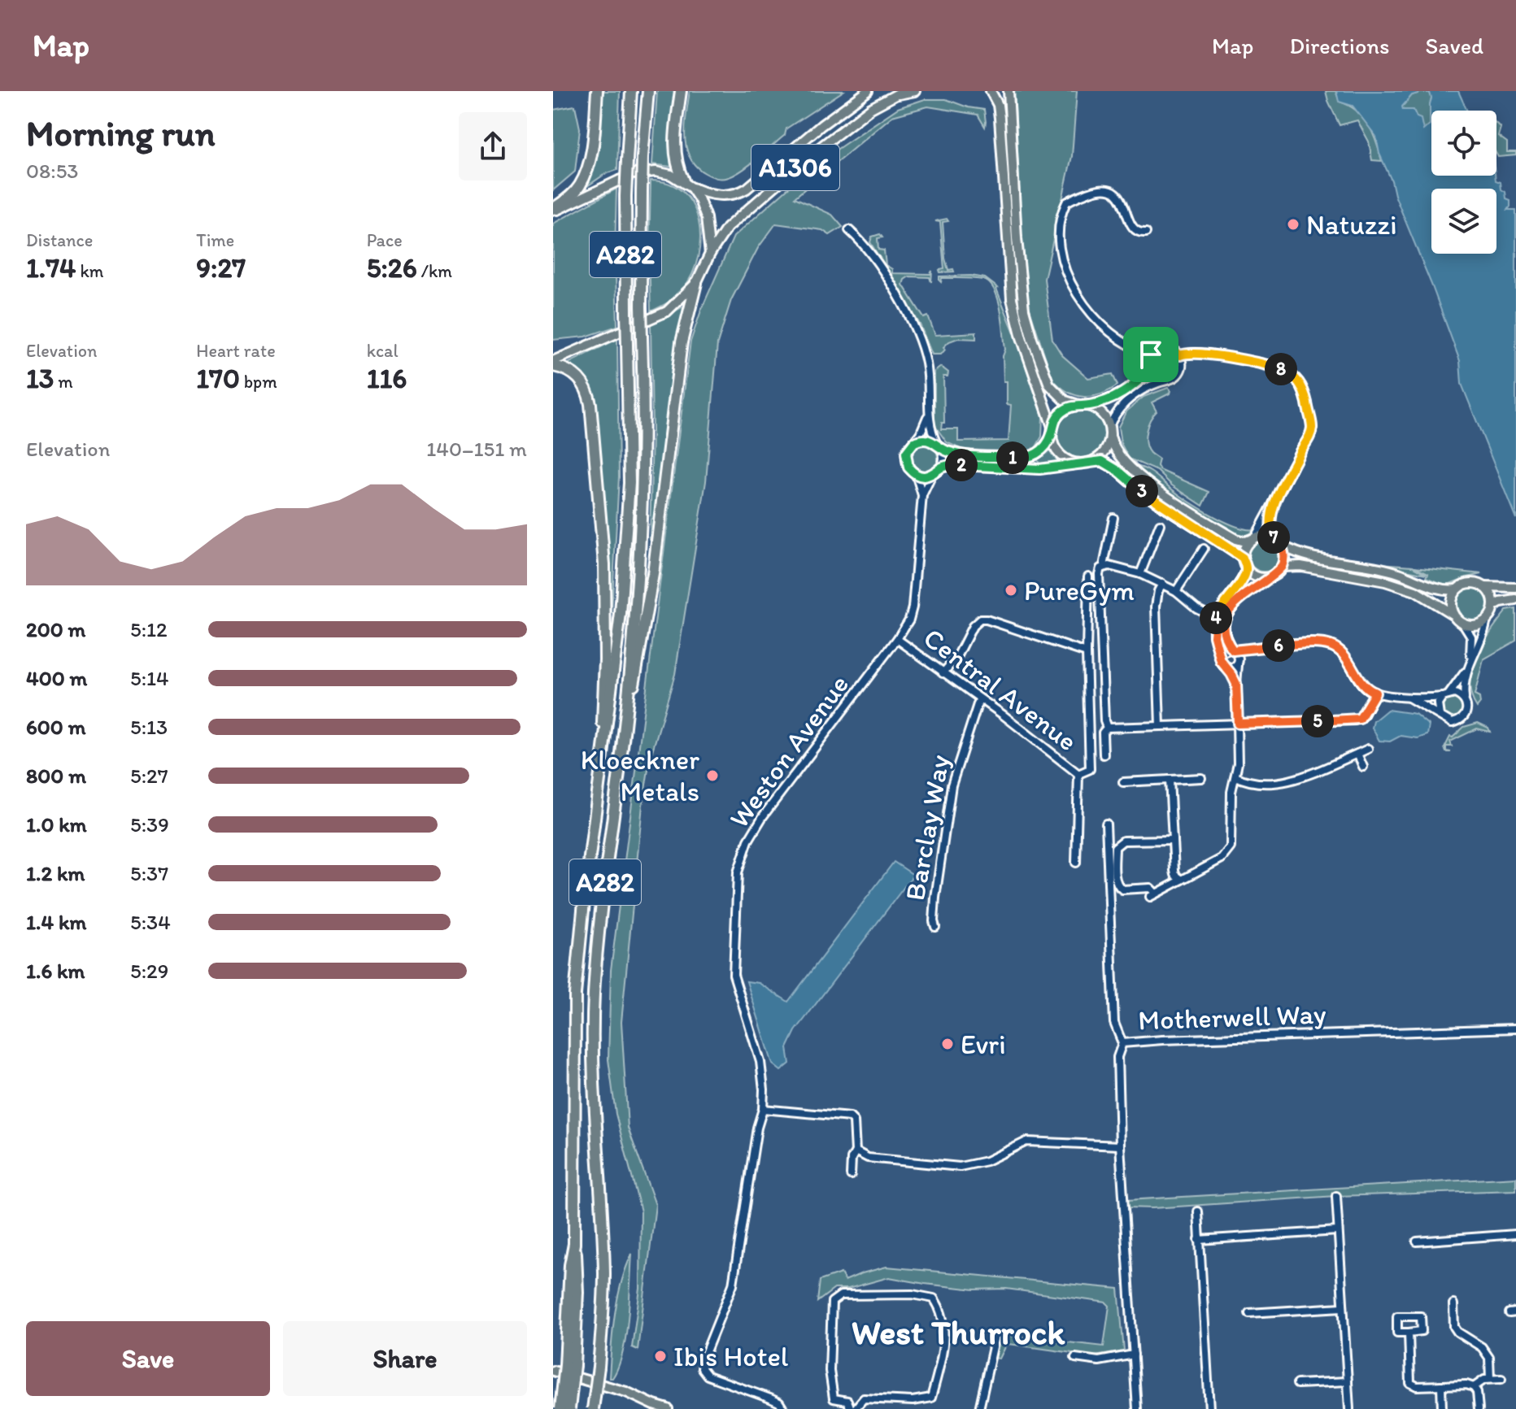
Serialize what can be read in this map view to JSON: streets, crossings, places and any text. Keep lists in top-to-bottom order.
{
  "streets": {
    "highway": ["A282"],
    "main road": ["A1306"],
    "street": [
      "Central Avenue",
      "Weston Avenue",
      "Barclay Way",
      "Motherwell Way"
    ]
  },
  "crossings": [
    ["Central Avenue", "Weston Avenue"],
    ["Central Avenue", "Barclay Way"]
  ],
  "districts": ["West Thurrock"],
  "places": [
    "Natuzzi",
    "PureGym",
    "Kloeckner Metals",
    "Evri",
    "Ibis Hotel"
  ],
  "page": {
    "header": "Map",
    "nav": ["Map", "Directions", "Saved"],
    "heading": ["Morning run", "08:53"],
    "stats": [
      ["Distance", "1.74 km"],
      ["Time", "9:27"],
      ["Pace", "5:26 /km"],
      ["Elevation", "13 m"],
      ["Heart rate", "170 bpm"],
      ["kcal", "116"]
    ],
    "pins": [
      "8",
      "1",
      "2",
      "3",
      "7",
      "4",
      "6",
      "5"
    ],
    "chart": ["Elevation", "140–151 m"],
    "list": [
      {
        "name": "200 m",
        "note": "5:12"
      },
      {
        "name": "400 m",
        "note": "5:14"
      },
      {
        "name": "600 m",
        "note": "5:13"
      },
      {
        "name": "800 m",
        "note": "5:27"
      },
      {
        "name": "1.0 km",
        "note": "5:39"
      },
      {
        "name": "1.2 km",
        "note": "5:37"
      },
      {
        "name": "1.4 km",
        "note": "5:34"
      },
      {
        "name": "1.6 km",
        "note": "5:29"
      }
    ],
    "buttons": ["Save", "Share"]
  }
}
